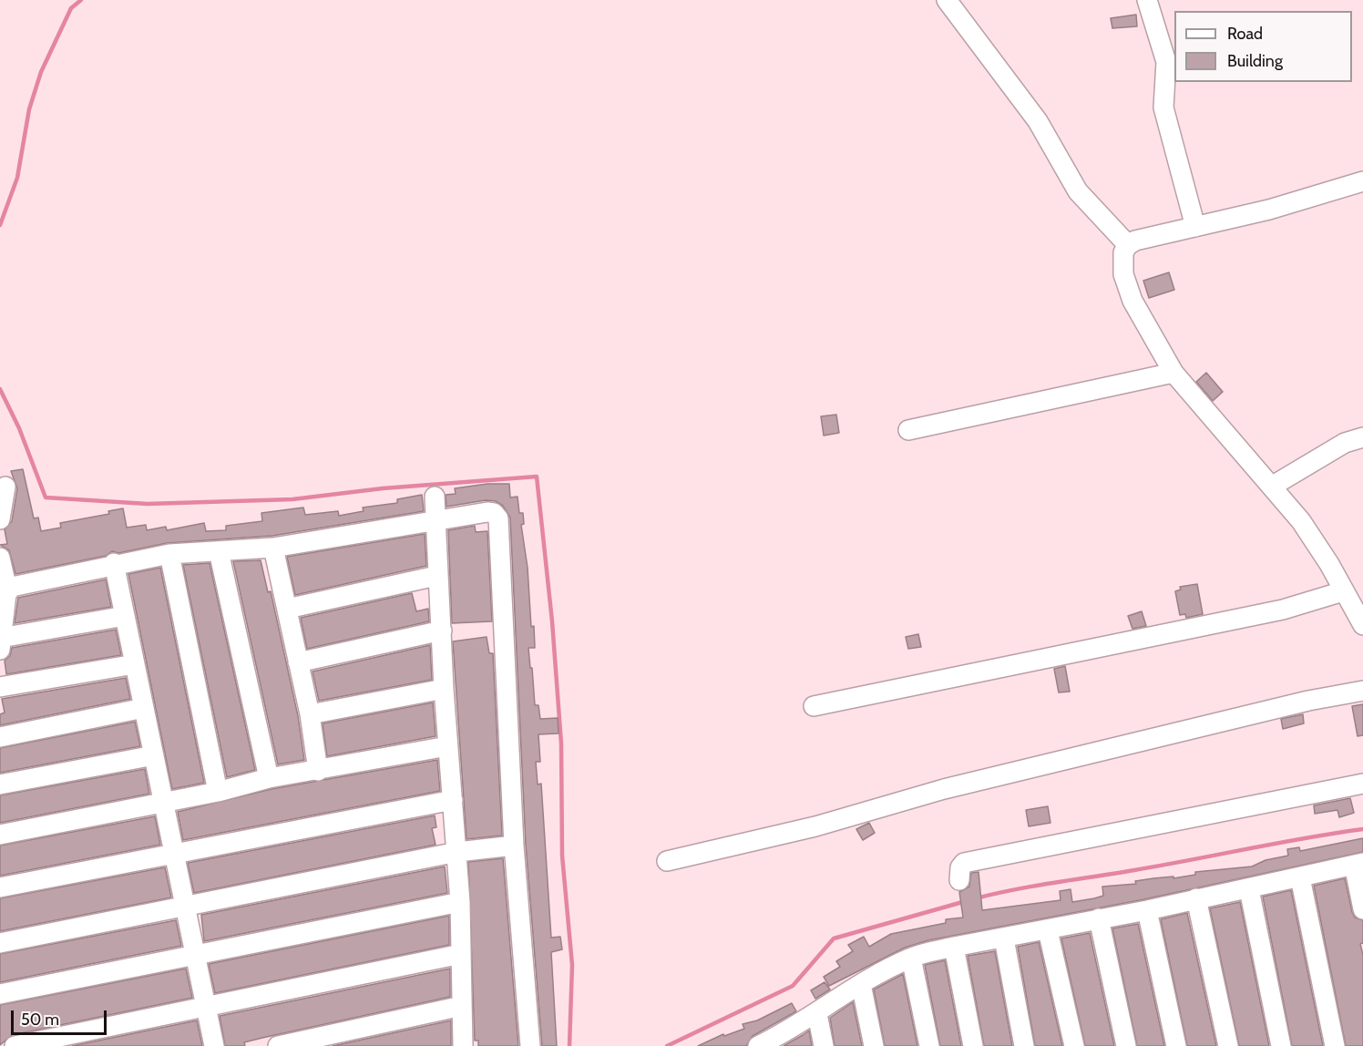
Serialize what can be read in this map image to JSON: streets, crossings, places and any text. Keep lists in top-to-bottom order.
{
  "legend": ["Road", "Building"],
  "scale_bar": "50 m"
}
